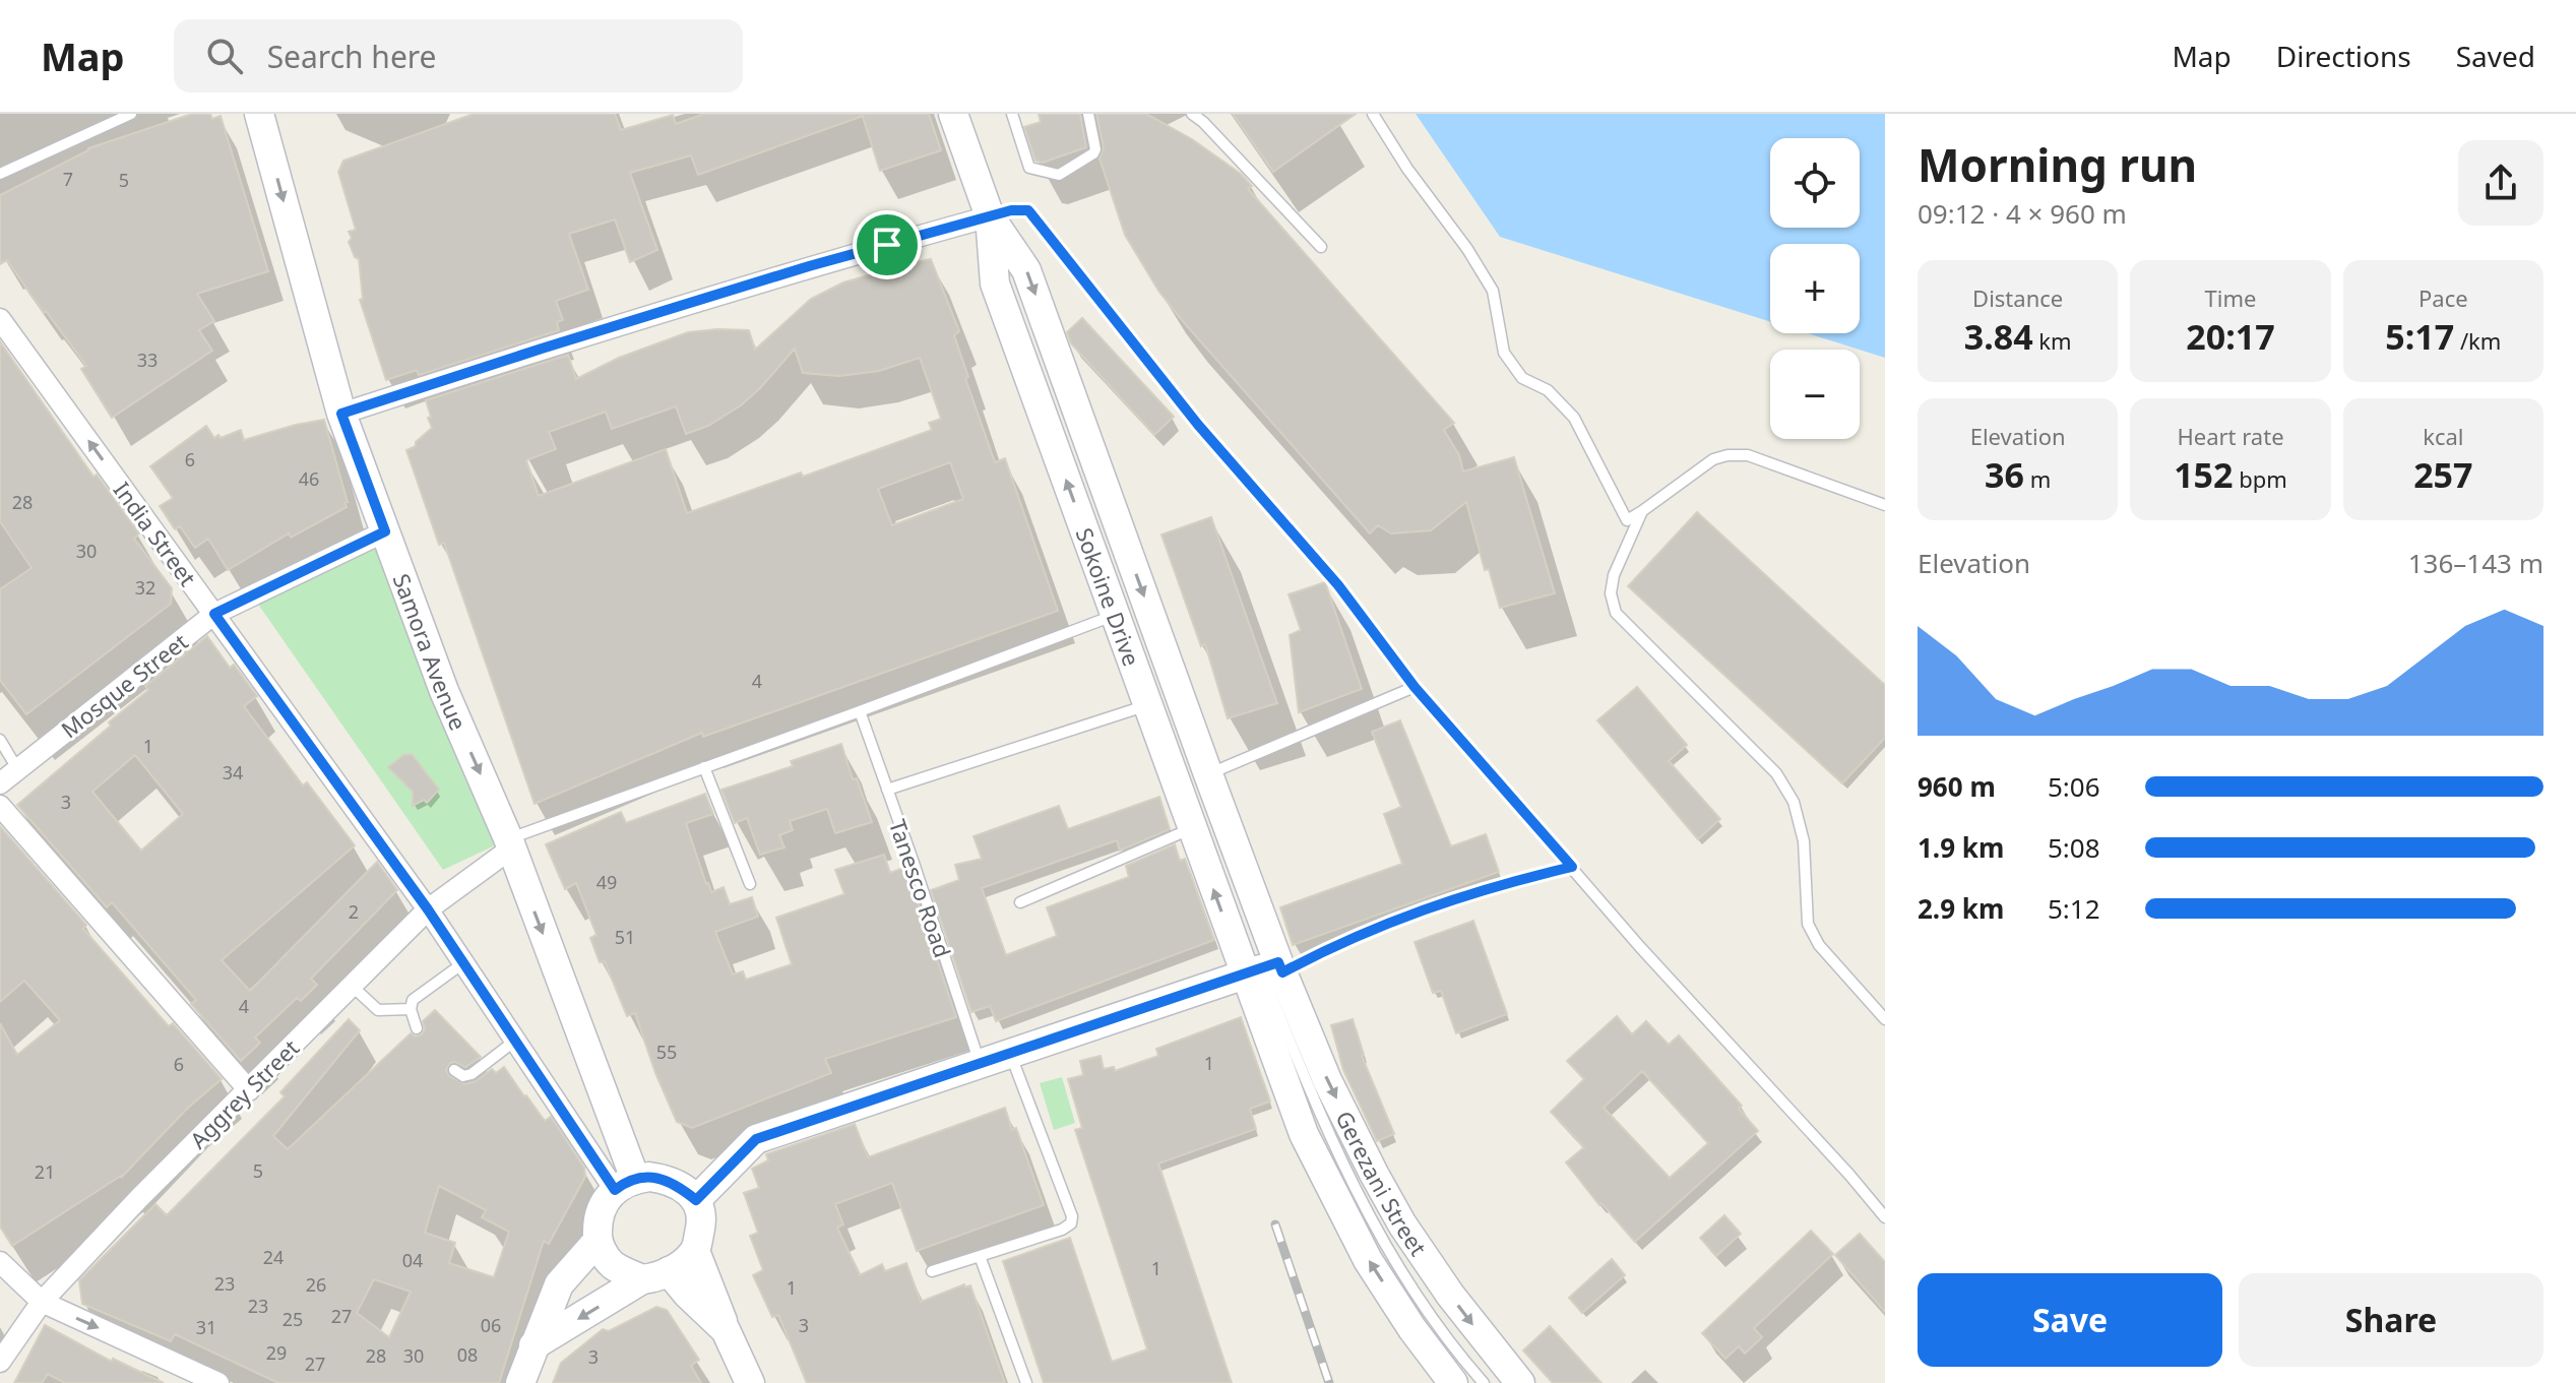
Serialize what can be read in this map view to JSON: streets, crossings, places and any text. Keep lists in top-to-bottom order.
{
  "streets": {
    "street": [
      "India Street",
      "Sokoine Drive",
      "Samora Avenue",
      "Mosque Street",
      "Aggrey Street",
      "Gerezani Street"
    ],
    "lane": ["Tanesco Road"]
  },
  "crossings": [
    ["India Street", "Samora Avenue"],
    ["India Street", "Mosque Street"],
    ["India Street", "Aggrey Street"],
    ["Sokoine Drive", "Gerezani Street"],
    ["Samora Avenue", "Mosque Street"],
    ["Samora Avenue", "Aggrey Street"]
  ],
  "one_way": ["Samora Avenue"],
  "house_numbers": [
    "7",
    "5",
    "33",
    "6",
    "46",
    "28",
    "30",
    "32",
    "4",
    "1",
    "34",
    "3",
    "49",
    "2",
    "51",
    "4",
    "55",
    "1",
    "6",
    "5",
    "21",
    "24",
    "04",
    "1",
    "23",
    "26",
    "1",
    "23",
    "27",
    "25",
    "06",
    "3",
    "31",
    "29",
    "08",
    "28",
    "30",
    "3",
    "27"
  ],
  "page": {
    "header": "Map",
    "search": "Search here",
    "nav": ["Map", "Directions", "Saved"],
    "heading": ["Morning run", "09:12 · 4 × 960 m"],
    "map_buttons": ["+", "−"],
    "stats": [
      ["Distance", "3.84 km"],
      ["Time", "20:17"],
      ["Pace", "5:17 /km"],
      ["Elevation", "36 m"],
      ["Heart rate", "152 bpm"],
      ["kcal", "257"]
    ],
    "chart": ["Elevation", "136–143 m"],
    "list": [
      {
        "name": "960 m",
        "note": "5:06"
      },
      {
        "name": "1.9 km",
        "note": "5:08"
      },
      {
        "name": "2.9 km",
        "note": "5:12"
      }
    ],
    "buttons": ["Save", "Share"]
  }
}
